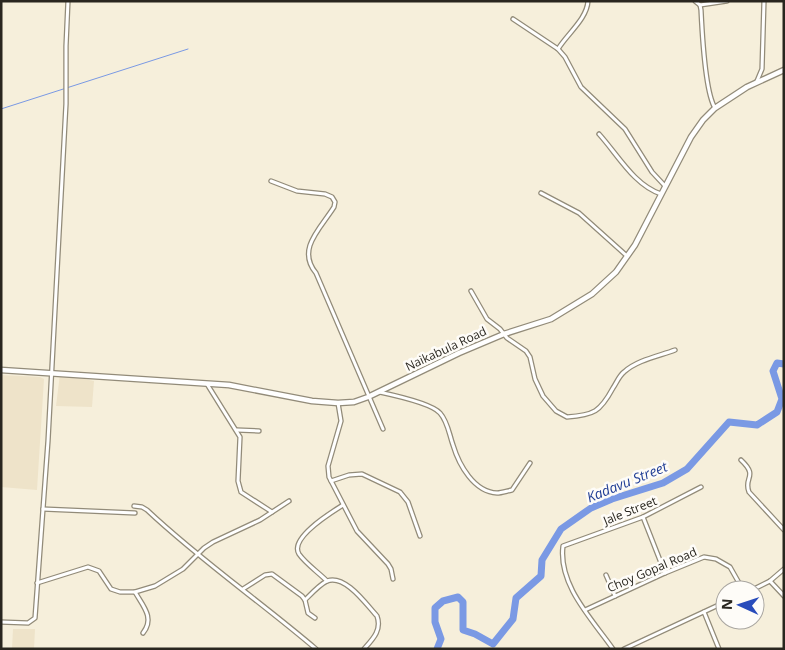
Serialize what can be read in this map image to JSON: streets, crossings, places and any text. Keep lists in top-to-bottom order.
{
  "streets": {
    "street": ["Naikabula Road", "Jale Street", "Choy Gopal Road"]
  },
  "crossings": [
    ["Jale Street", "Choy Gopal Road"]
  ],
  "water": ["Kadavu Street"],
  "north": "left"
}
